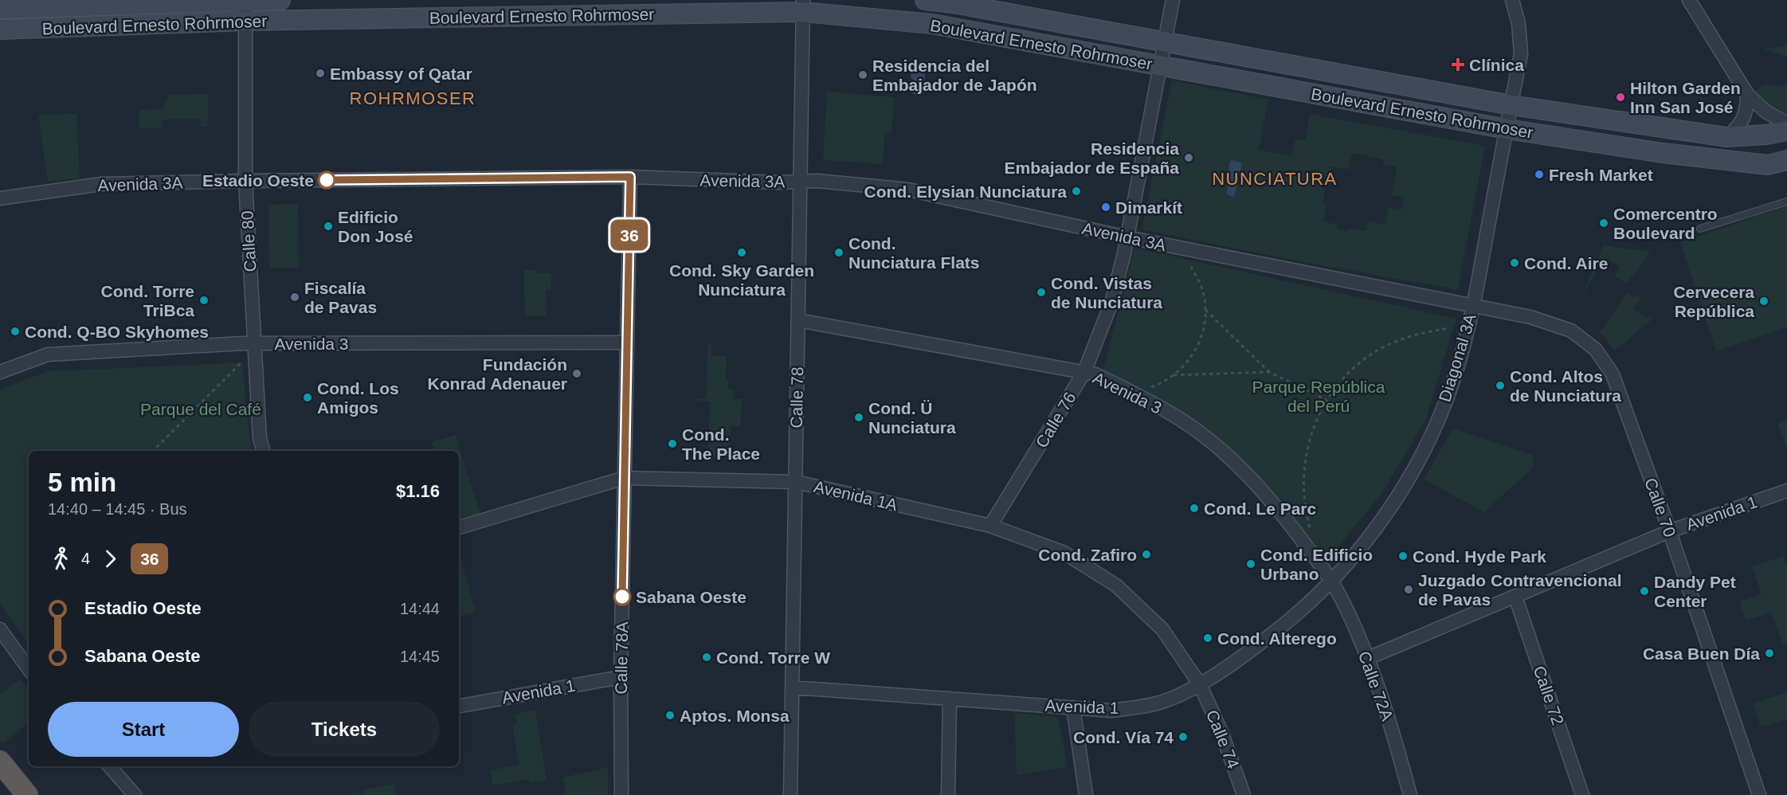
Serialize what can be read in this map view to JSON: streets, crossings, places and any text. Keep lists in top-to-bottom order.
{
  "streets": {
    "main road": ["Boulevard Ernesto Rohrmoser"],
    "street": [
      "Avenida 3A",
      "Calle 80",
      "Avenida 3",
      "Diagonal 3A",
      "Calle 78",
      "Calle 76",
      "Avenida 1A",
      "Calle 70",
      "Avenida 1",
      "Calle 78A",
      "Calle 72A",
      "Calle 72",
      "Calle 74"
    ]
  },
  "crossings": [
    ["Boulevard Ernesto Rohrmoser", "Calle 80"],
    ["Boulevard Ernesto Rohrmoser", "Diagonal 3A"],
    ["Boulevard Ernesto Rohrmoser", "Calle 78"],
    ["Boulevard Ernesto Rohrmoser", "Calle 76"],
    ["Avenida 3A", "Calle 80"],
    ["Avenida 3A", "Diagonal 3A"],
    ["Avenida 3A", "Calle 78"],
    ["Avenida 3A", "Calle 76"],
    ["Avenida 3A", "Calle 70"],
    ["Avenida 3A", "Calle 78A"],
    ["Calle 80", "Avenida 3"],
    ["Avenida 3", "Diagonal 3A"],
    ["Avenida 3", "Calle 78"],
    ["Avenida 3", "Calle 76"],
    ["Avenida 3", "Avenida 1"],
    ["Avenida 3", "Calle 78A"],
    ["Avenida 3", "Calle 72A"],
    ["Diagonal 3A", "Calle 70"],
    ["Diagonal 3A", "Avenida 1"],
    ["Diagonal 3A", "Calle 72A"],
    ["Calle 78", "Avenida 1A"],
    ["Calle 78", "Avenida 1"],
    ["Calle 76", "Avenida 1A"],
    ["Avenida 1A", "Avenida 1"],
    ["Avenida 1A", "Calle 78A"],
    ["Avenida 1A", "Calle 74"],
    ["Calle 70", "Avenida 1"],
    ["Avenida 1", "Calle 78A"],
    ["Avenida 1", "Calle 72A"],
    ["Avenida 1", "Calle 72"],
    ["Avenida 1", "Calle 74"]
  ],
  "districts": ["ROHRMOSER", "NUNCIATURA"],
  "parks": ["Parque República del Perú", "Parque del Café"],
  "places": {
    "health": ["Clínica"],
    "other": [
      "Embassy of Qatar",
      "Residencia del Embajador de Japón",
      "Hilton Garden Inn San José",
      "Residencia Embajador de España",
      "Fresh Market",
      "Estadio Oeste",
      "Cond. Elysian Nunciatura",
      "Dimarkít",
      "Comercentro Boulevard",
      "Edificio Don José",
      "Cond. Sky Garden Nunciatura",
      "Cond. Nunciatura Flats",
      "Cond. Aire",
      "Cond. Vistas de Nunciatura",
      "Fiscalía de Pavas",
      "Cond. Torre TriBca",
      "Cervecera República",
      "Cond. Q-BO Skyhomes",
      "Fundación Konrad Adenauer",
      "Cond. Altos de Nunciatura",
      "Cond. Los Amigos",
      "Cond. Ü Nunciatura",
      "Cond. The Place",
      "Cond. Le Parc",
      "Cond. Zafiro",
      "Cond. Hyde Park",
      "Cond. Edificio Urbano",
      "Juzgado Contravencional de Pavas",
      "Dandy Pet Center",
      "Sabana Oeste",
      "Cond. Alterego",
      "Casa Buen Día",
      "Cond. Torre W",
      "Aptos. Monsa",
      "Cond. Vía 74"
    ]
  },
  "lines": ["bus line 36"],
  "page": {
    "on_map": "36",
    "heading": ["5 min", "14:40 – 14:45 · Bus", "$1.16"],
    "legs": ["4", "36"],
    "list": [
      {
        "name": "Estadio Oeste",
        "value": "14:44"
      },
      {
        "name": "Sabana Oeste",
        "value": "14:45"
      }
    ],
    "buttons": ["Start", "Tickets"]
  }
}
